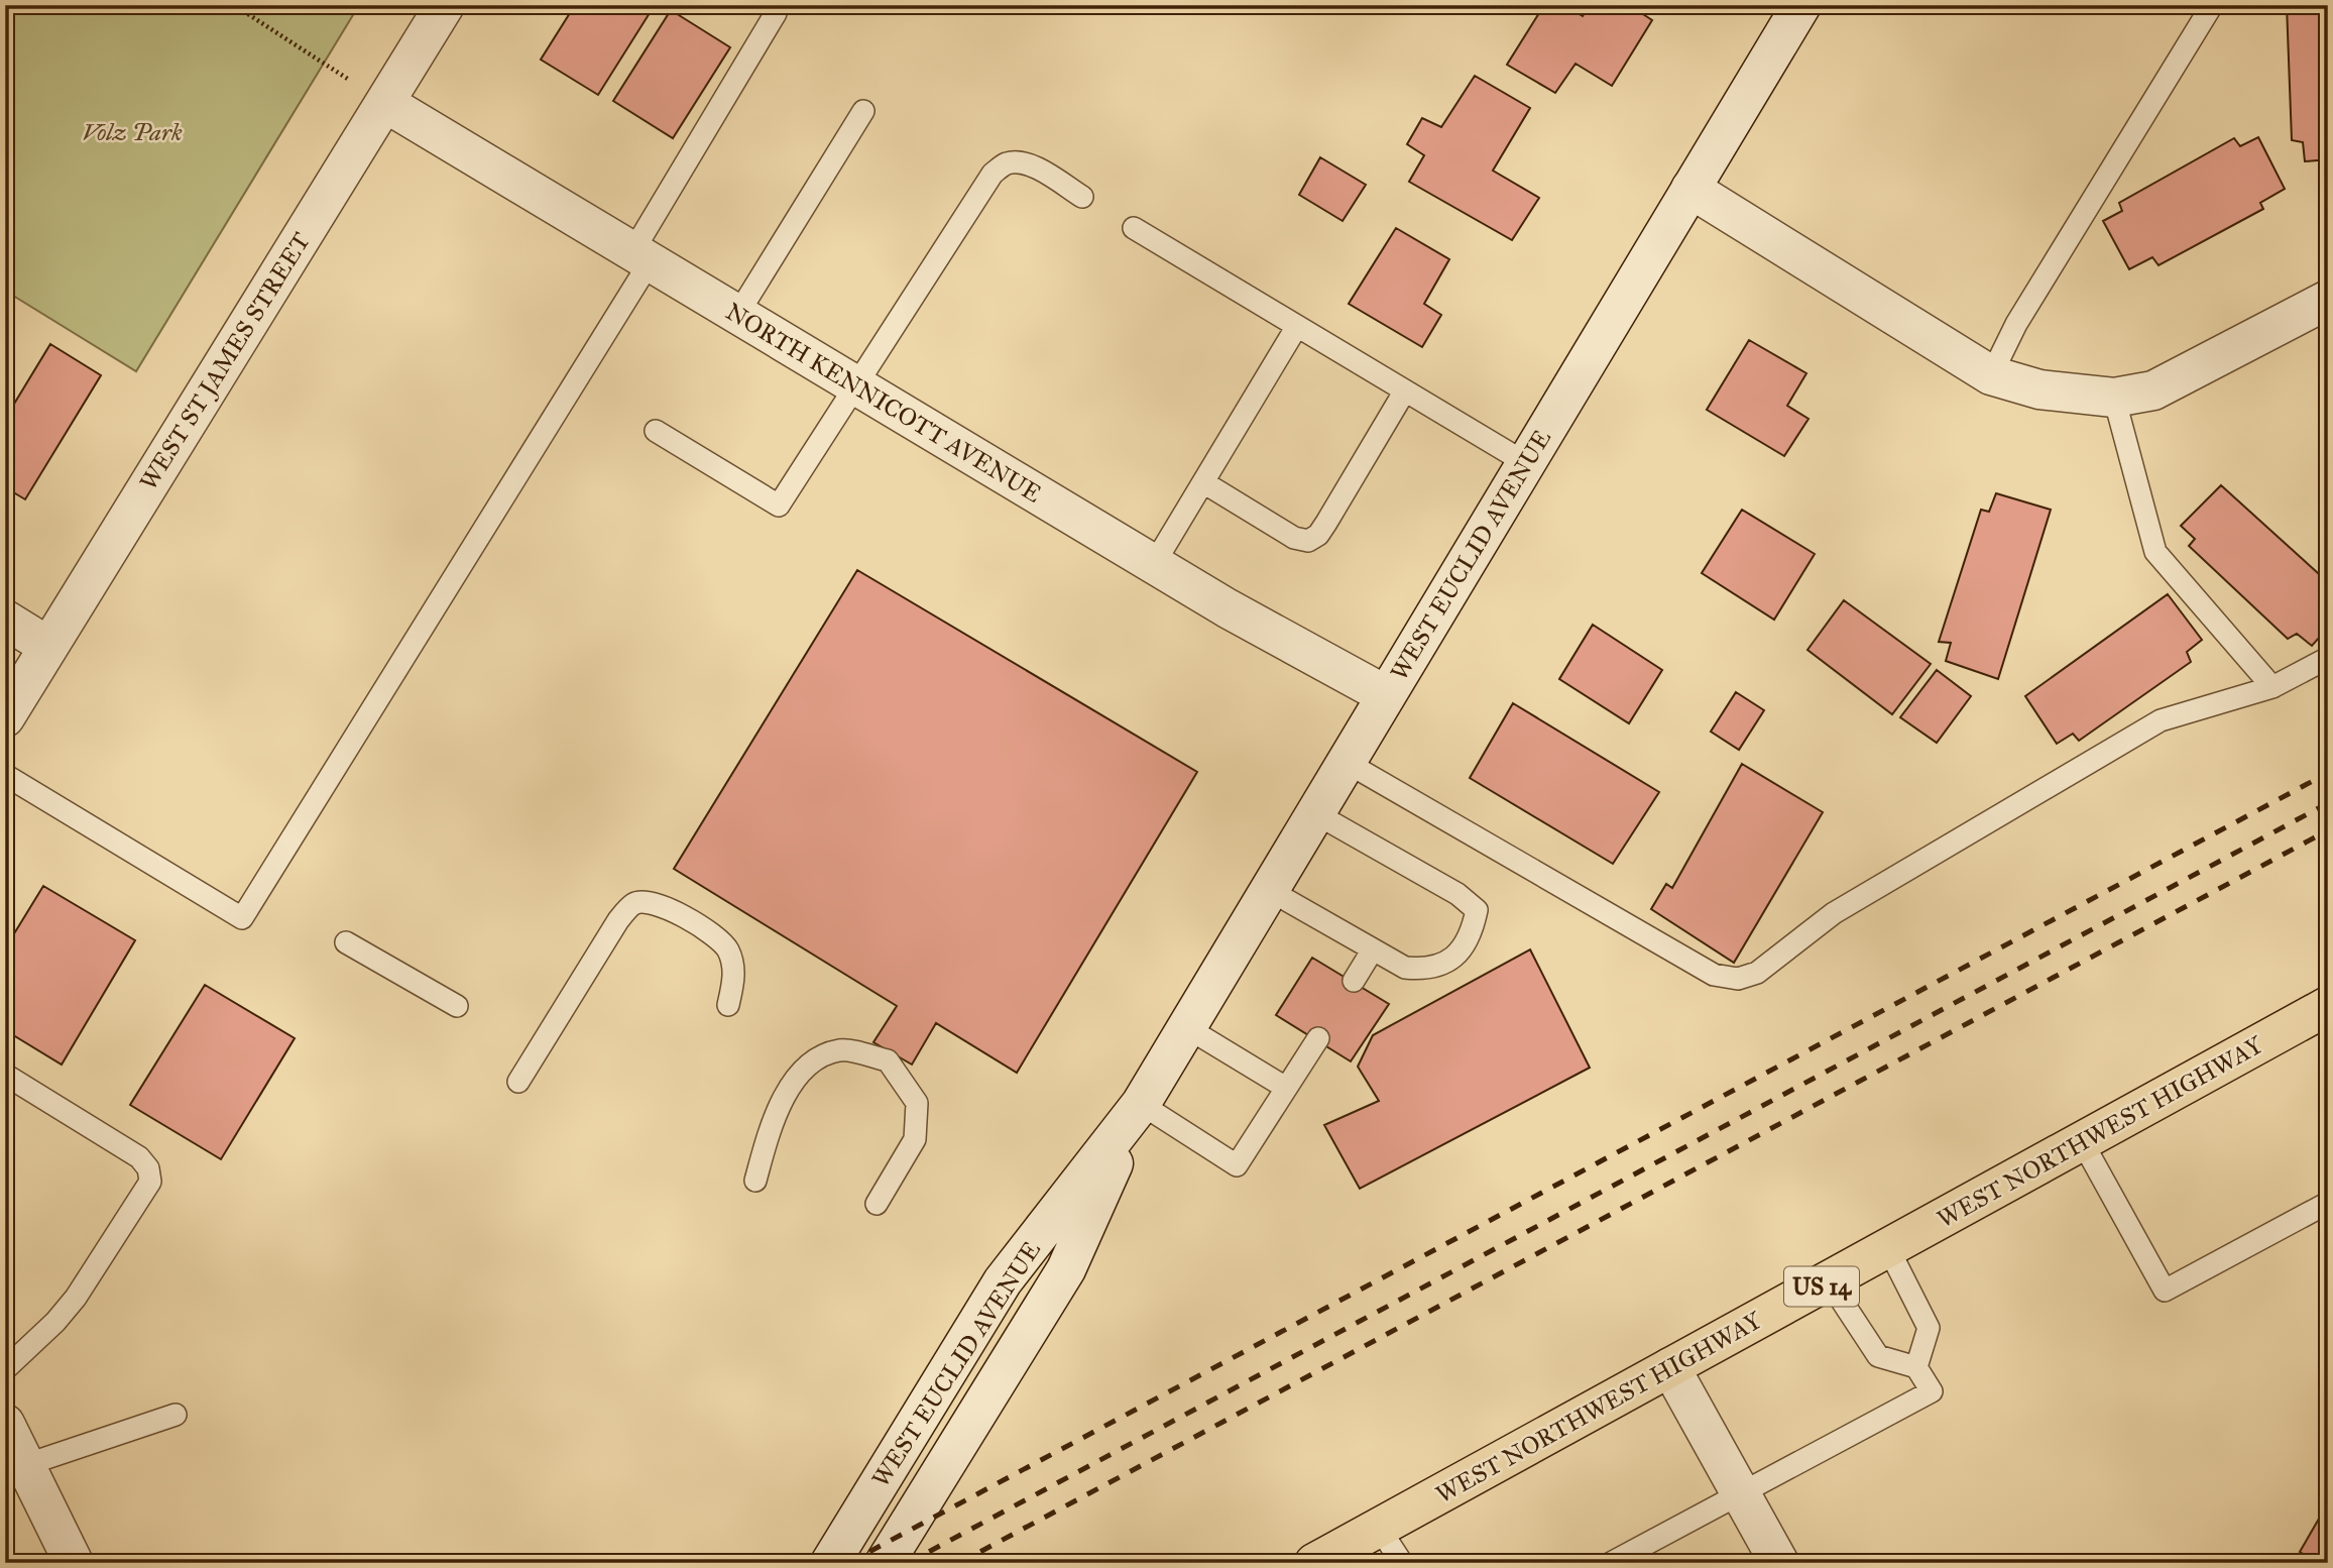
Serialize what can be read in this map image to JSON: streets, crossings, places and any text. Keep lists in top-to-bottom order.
{
  "streets": {
    "main road": ["WEST NORTHWEST HIGHWAY", "US 14"],
    "street": ["WEST ST JAMES STREET", "NORTH KENNICOTT AVENUE", "WEST EUCLID AVENUE"]
  },
  "crossings": [
    ["WEST ST JAMES STREET", "NORTH KENNICOTT AVENUE"],
    ["NORTH KENNICOTT AVENUE", "WEST EUCLID AVENUE"]
  ],
  "parks": ["Volz Park"]
}
